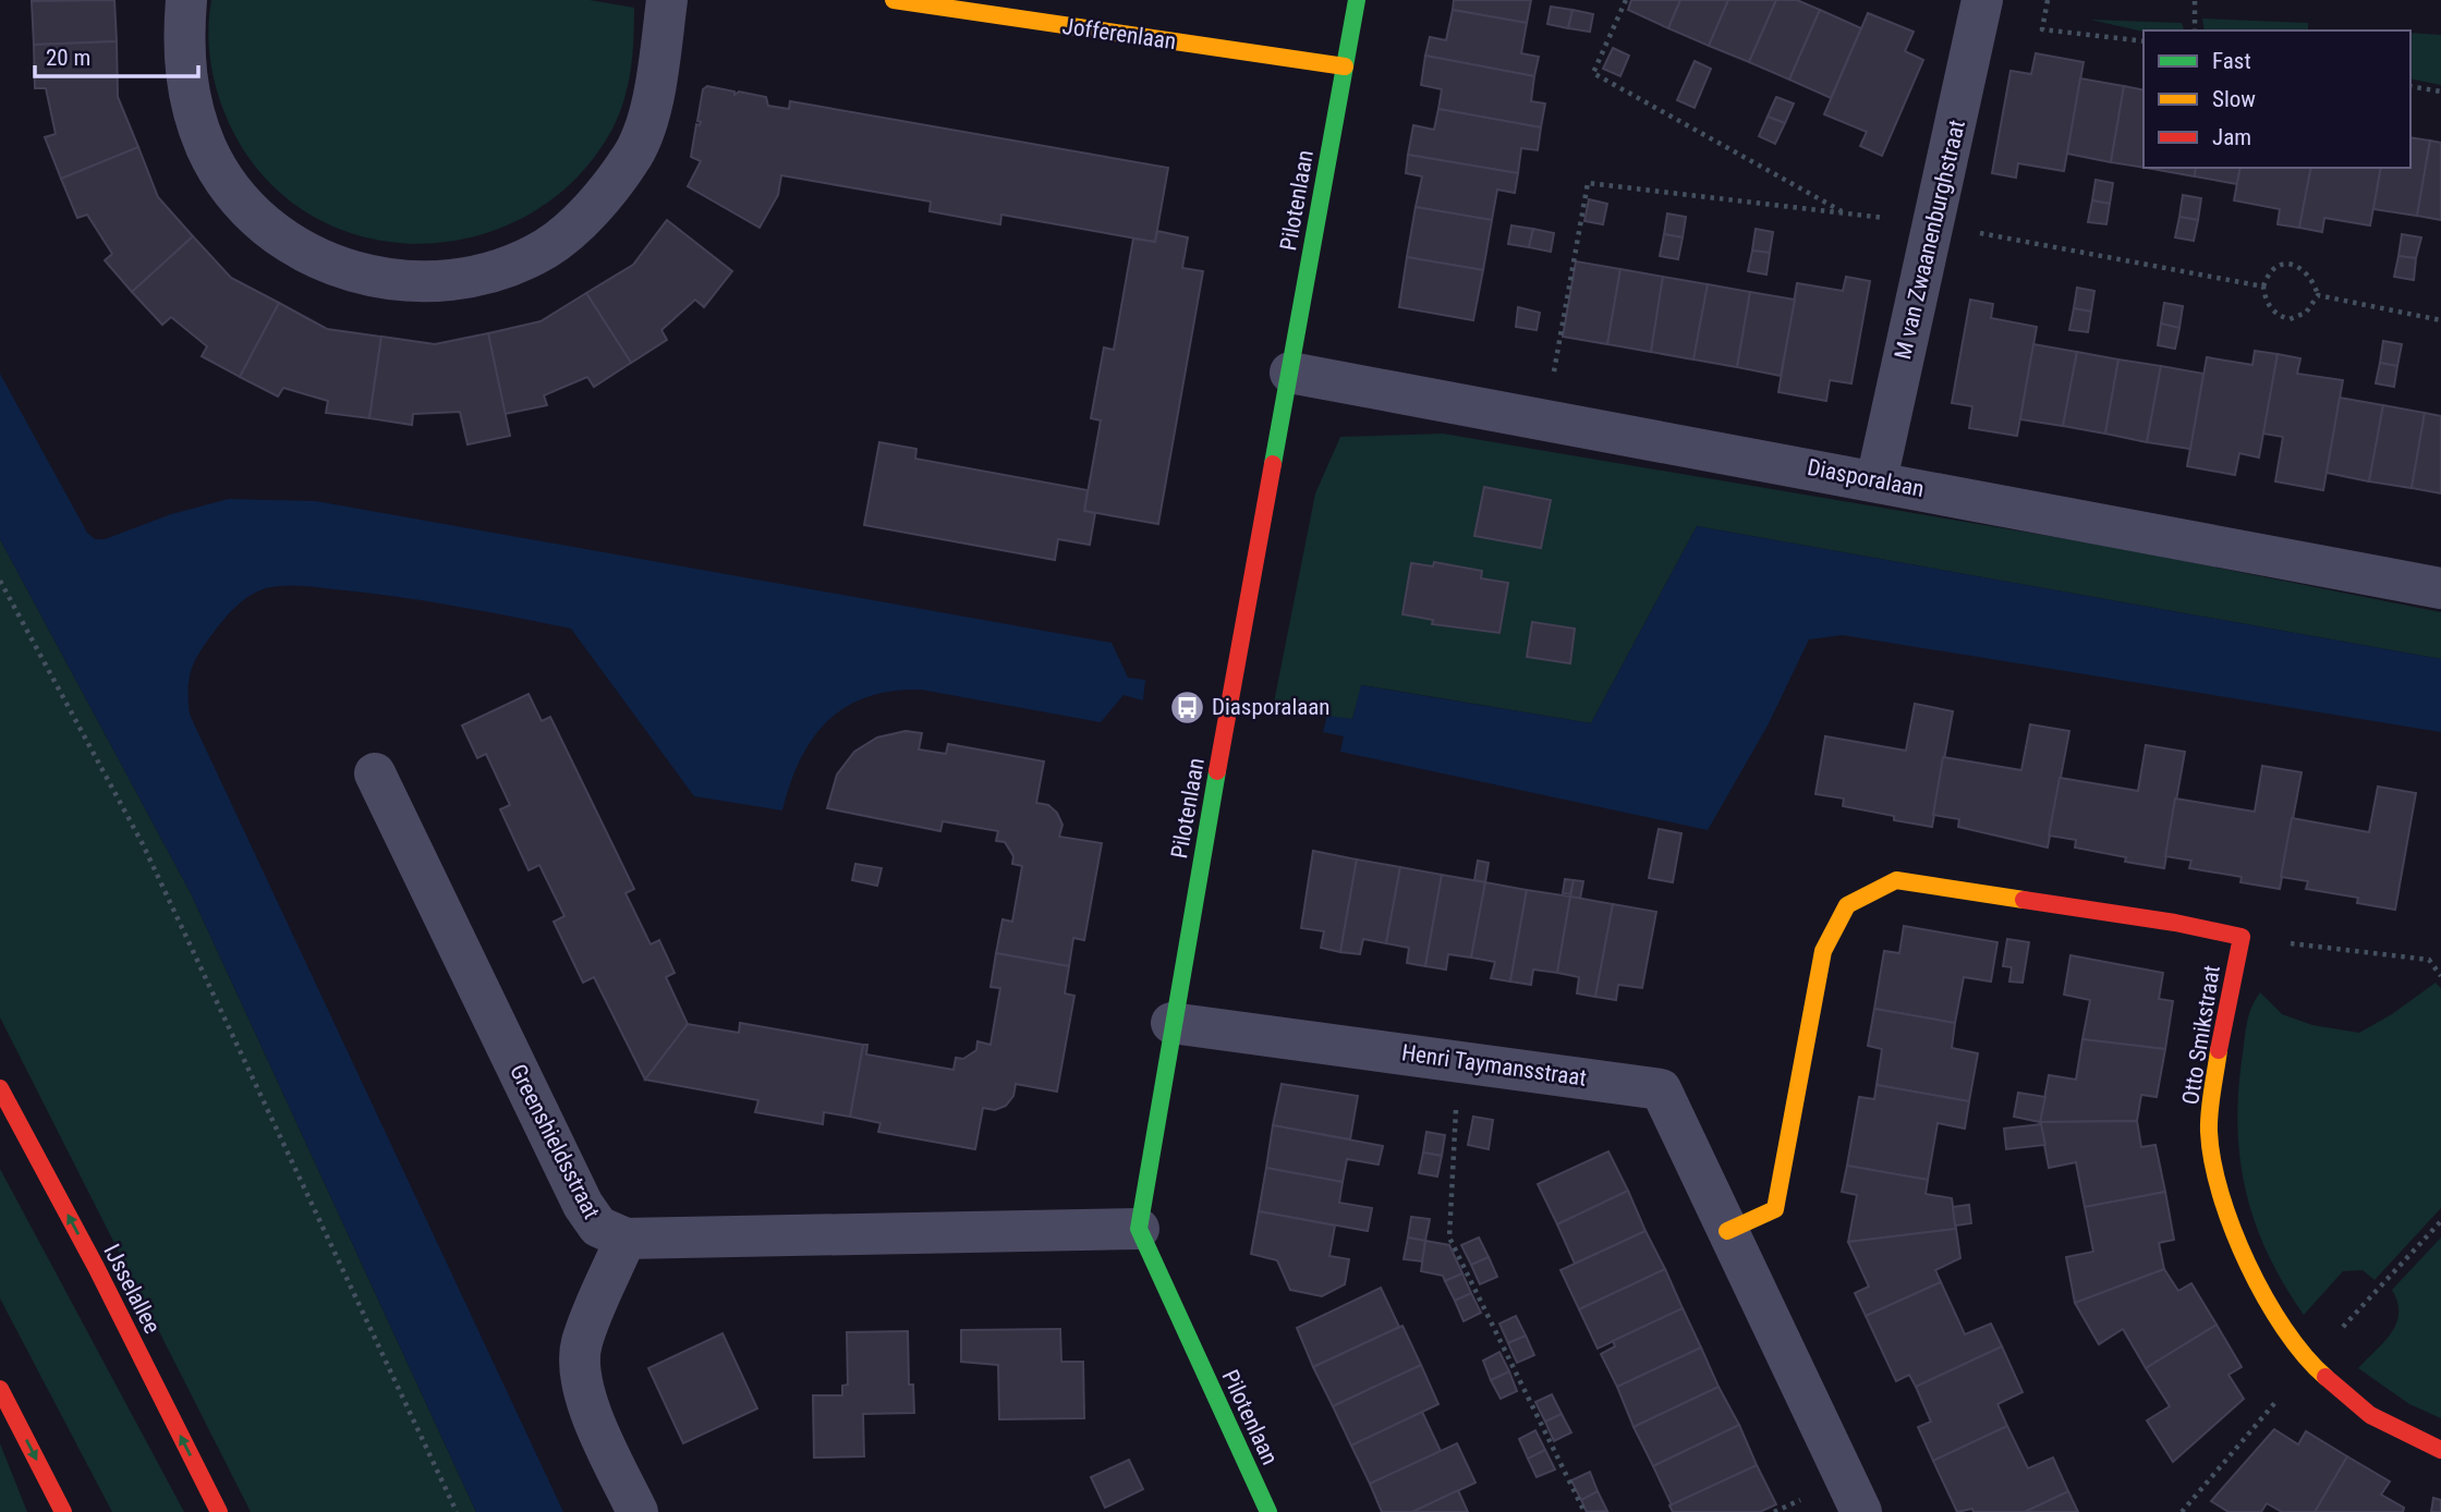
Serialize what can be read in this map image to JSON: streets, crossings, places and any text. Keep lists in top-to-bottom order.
{
  "streets": {
    "street": [
      "Jofferenlaan",
      "Pilotenlaan",
      "M van Zwaanenburghstraat",
      "Diasporalaan",
      "Otto Smikstraat",
      "Henri Taymansstraat",
      "Greenshieldsstraat",
      "IJsselallee"
    ]
  },
  "crossings": [
    ["Jofferenlaan", "Pilotenlaan"],
    ["Pilotenlaan", "Diasporalaan"],
    ["Pilotenlaan", "Henri Taymansstraat"],
    ["Pilotenlaan", "Greenshieldsstraat"],
    ["M van Zwaanenburghstraat", "Diasporalaan"],
    ["Otto Smikstraat", "Henri Taymansstraat"]
  ],
  "one_way": ["IJsselallee"],
  "places": {
    "bus stop": ["Diasporalaan"]
  },
  "legend": ["Fast", "Slow", "Jam"],
  "scale_bar": "20 m"
}
